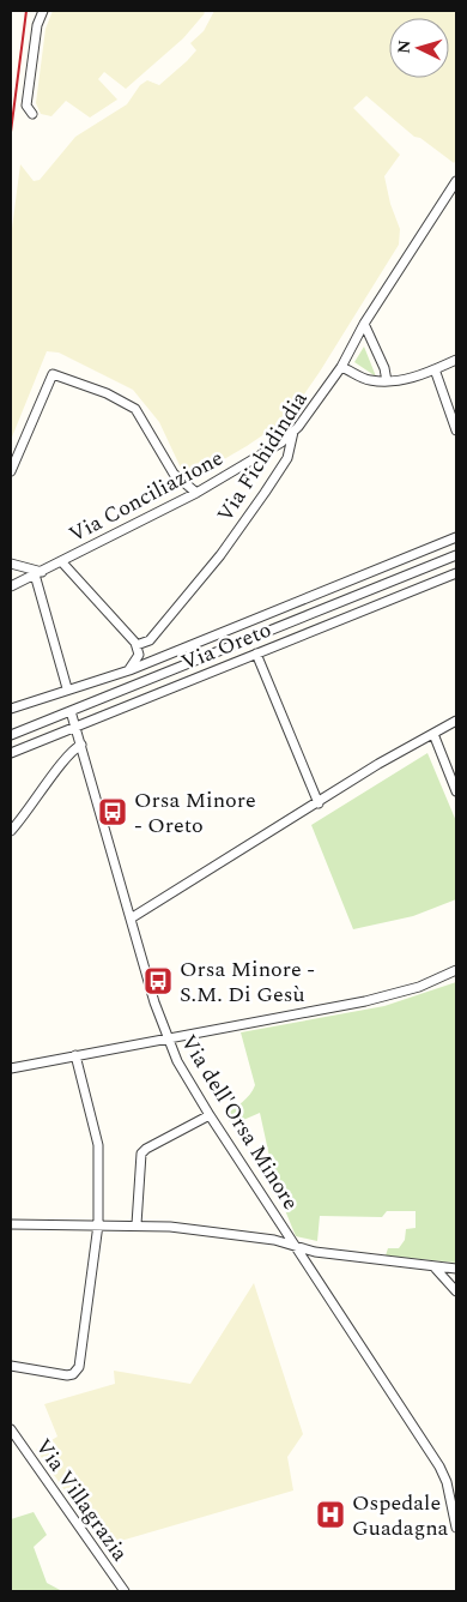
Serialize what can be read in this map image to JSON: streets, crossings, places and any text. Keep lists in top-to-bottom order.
{
  "streets": {
    "street": [
      "Via Fichidindia",
      "Via Conciliazione",
      "Via Oreto",
      "Via dell'Orsa Minore",
      "Via Villagrazia"
    ]
  },
  "crossings": [
    ["Via Fichidindia", "Via Conciliazione"],
    ["Via Oreto", "Via dell'Orsa Minore"]
  ],
  "places": {
    "bus stop": ["Orsa Minore - Oreto", "Orsa Minore - S.M. Di Gesù"],
    "hospital": ["Ospedale Guadagna"]
  },
  "north": "left"
}
